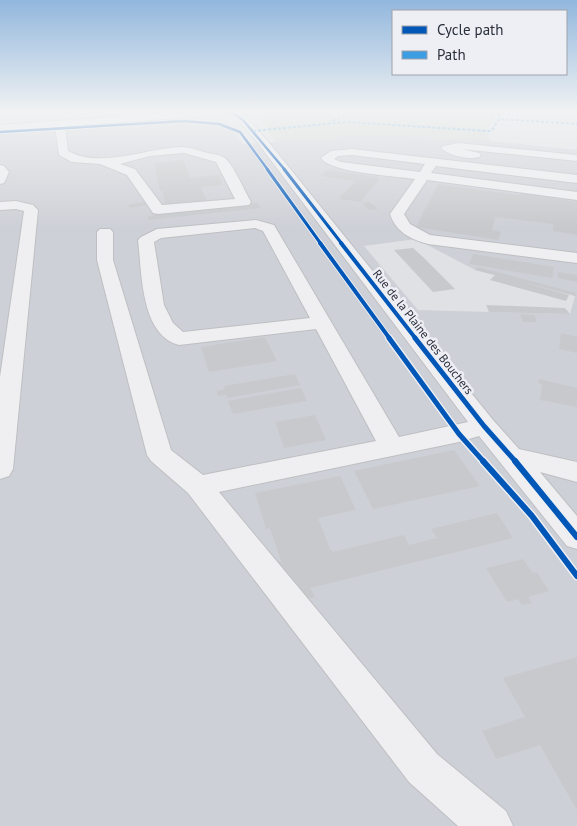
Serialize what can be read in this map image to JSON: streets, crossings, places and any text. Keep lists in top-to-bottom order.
{
  "streets": {
    "street": ["Rue de la Plaine des Bouchers"]
  },
  "legend": ["Cycle path", "Path"]
}
